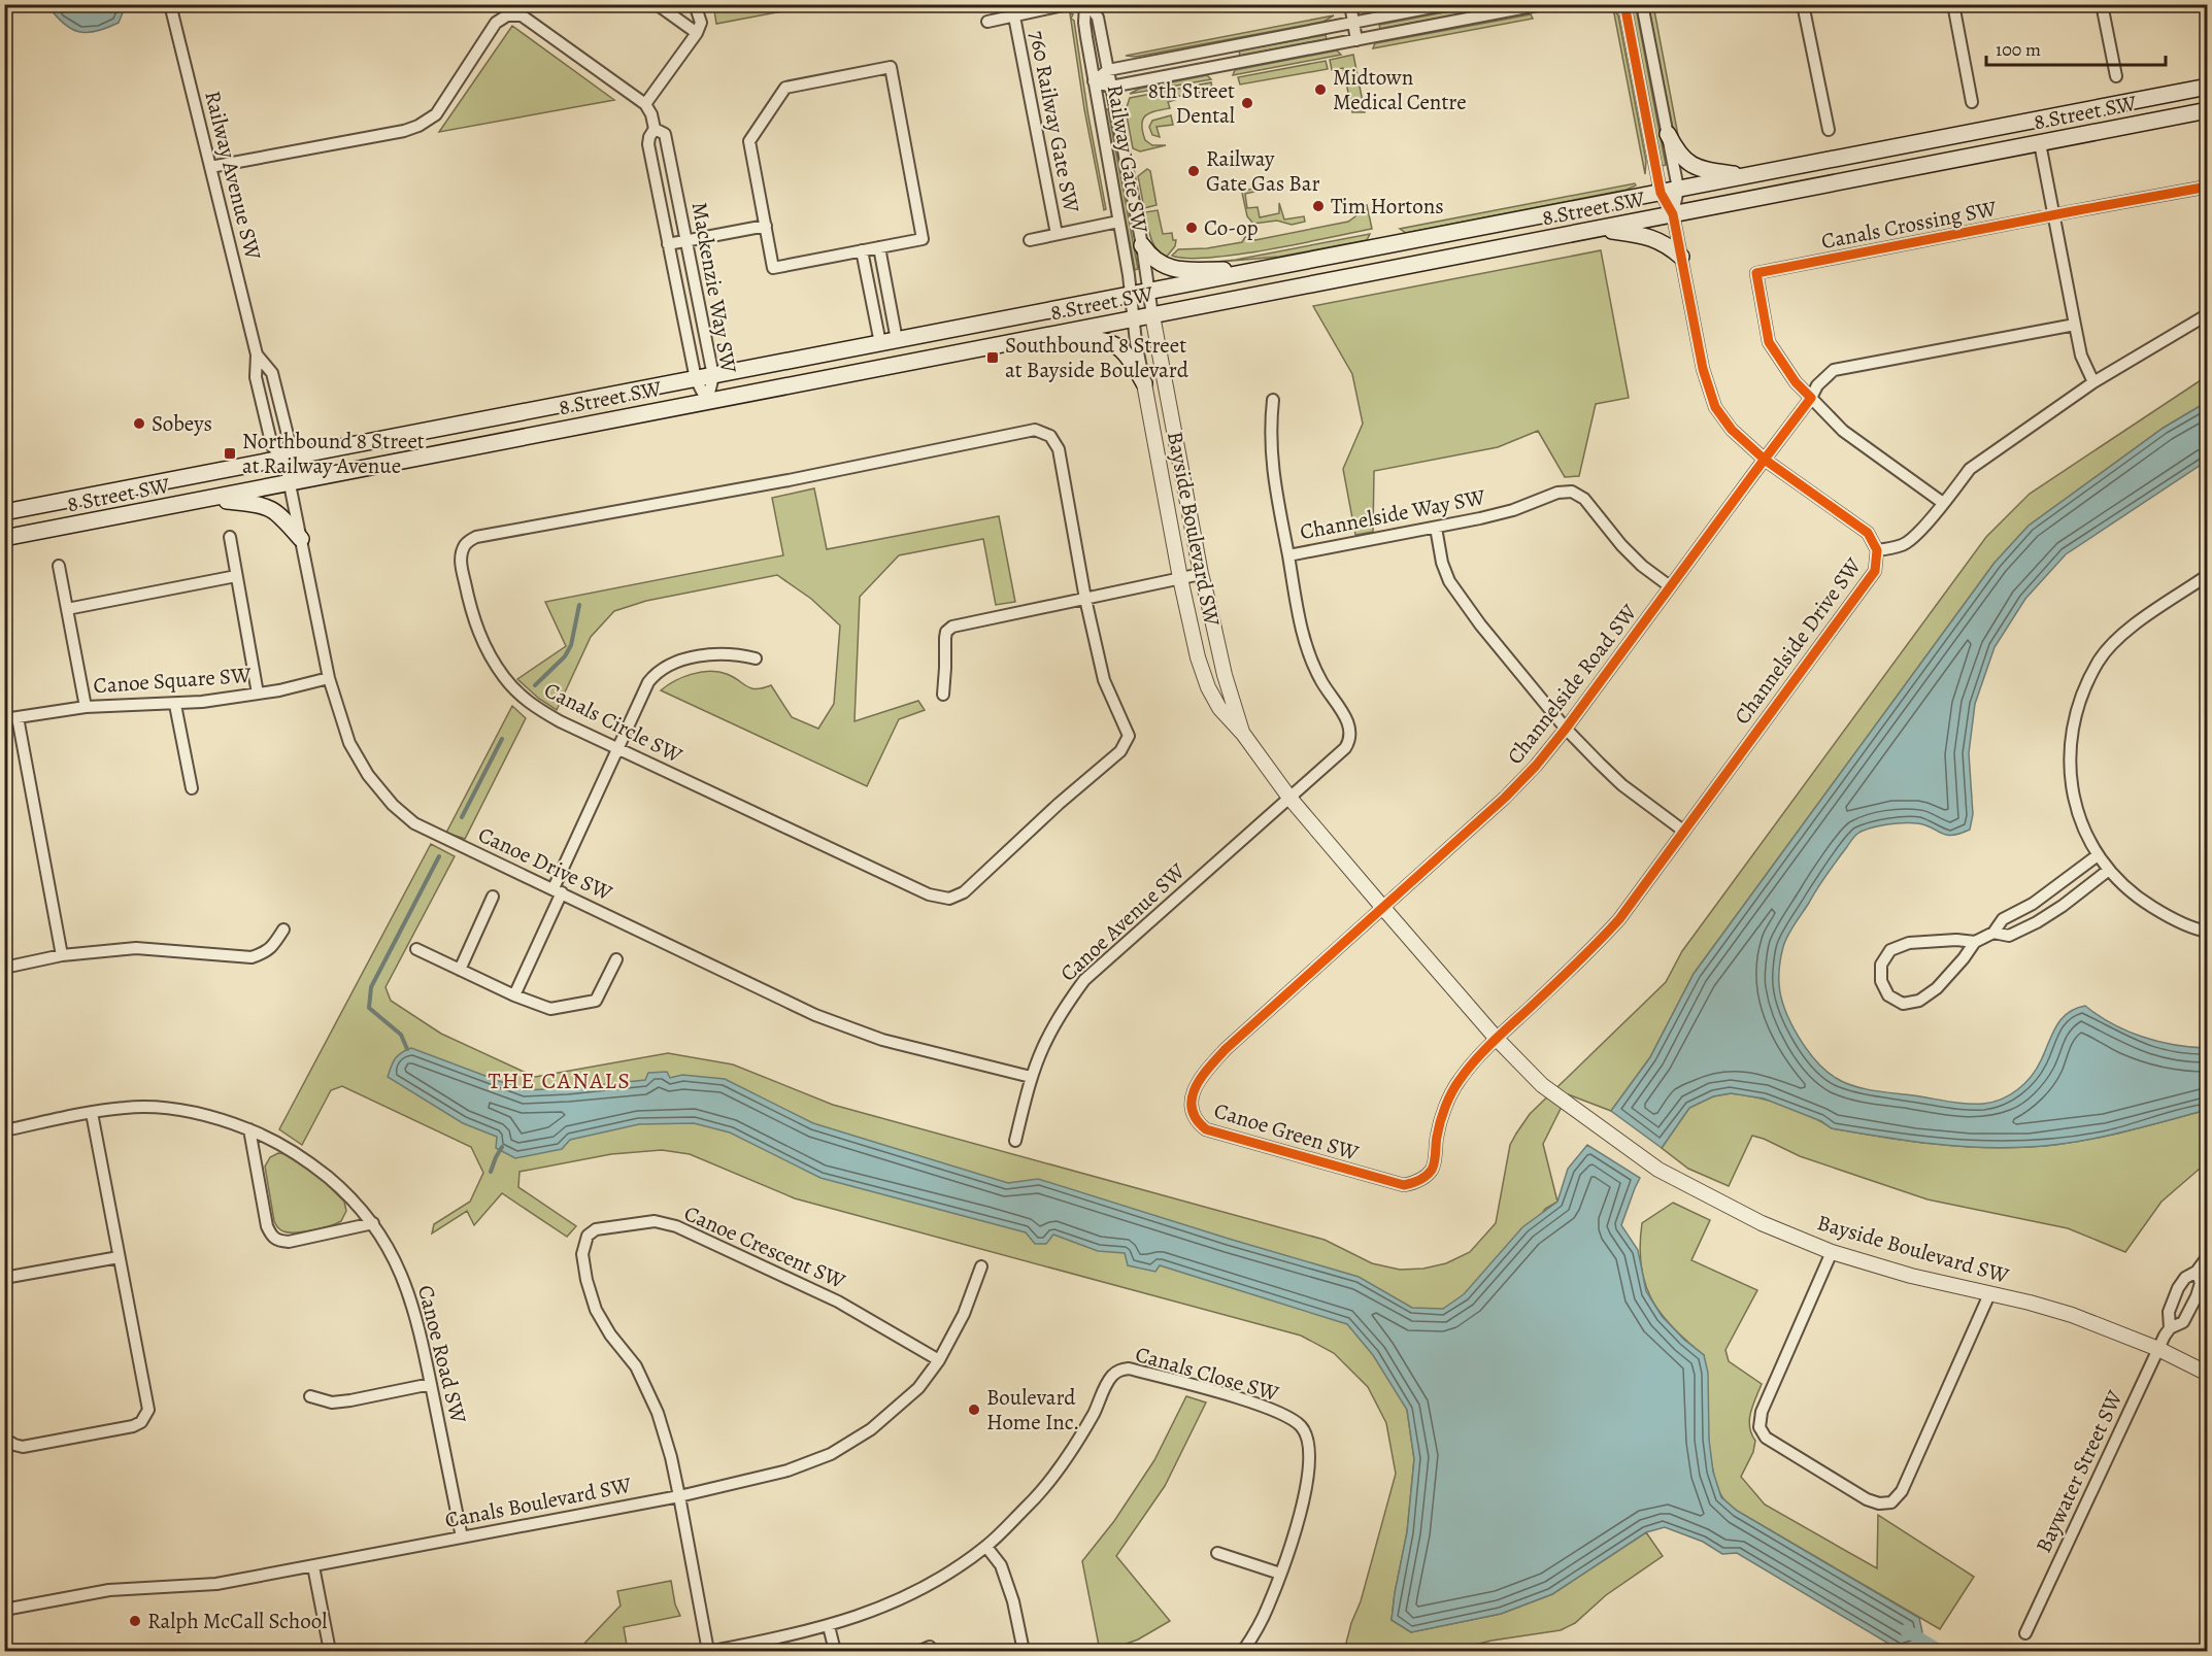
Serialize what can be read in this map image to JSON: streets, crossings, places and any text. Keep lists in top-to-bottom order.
{
  "streets": {
    "main road": ["8 Street SW"],
    "street": [
      "760 Railway Gate SW",
      "Railway Gate SW",
      "Railway Avenue SW",
      "Canals Crossing SW",
      "Mackenzie Way SW",
      "Channelside Way SW",
      "Bayside Boulevard SW",
      "Channelside Drive SW",
      "Canoe Square SW",
      "Channelside Road SW",
      "Canals Circle SW",
      "Canoe Drive SW",
      "Canoe Avenue SW",
      "Canoe Green SW",
      "Canoe Crescent SW",
      "Canoe Road SW",
      "Canals Close SW",
      "Baywater Street SW",
      "Canals Boulevard SW"
    ]
  },
  "crossings": [
    ["8 Street SW", "Railway Gate SW"],
    ["8 Street SW", "Railway Avenue SW"],
    ["8 Street SW", "Mackenzie Way SW"],
    ["8 Street SW", "Bayside Boulevard SW"],
    ["8 Street SW", "Channelside Drive SW"],
    ["8 Street SW", "Canoe Drive SW"],
    ["760 Railway Gate SW", "Railway Gate SW"],
    ["Railway Gate SW", "Bayside Boulevard SW"],
    ["Railway Avenue SW", "Canoe Drive SW"],
    ["Channelside Way SW", "Bayside Boulevard SW"],
    ["Channelside Way SW", "Channelside Road SW"],
    ["Channelside Way SW", "Canoe Avenue SW"],
    ["Bayside Boulevard SW", "Channelside Drive SW"],
    ["Bayside Boulevard SW", "Channelside Road SW"],
    ["Bayside Boulevard SW", "Canoe Avenue SW"],
    ["Bayside Boulevard SW", "Canoe Green SW"],
    ["Bayside Boulevard SW", "Baywater Street SW"],
    ["Channelside Drive SW", "Channelside Road SW"],
    ["Channelside Drive SW", "Canoe Green SW"],
    ["Canoe Square SW", "Canoe Drive SW"],
    ["Channelside Road SW", "Canoe Green SW"],
    ["Canoe Drive SW", "Canoe Avenue SW"],
    ["Canoe Crescent SW", "Canals Boulevard SW"],
    ["Canoe Road SW", "Canals Boulevard SW"]
  ],
  "districts": ["THE CANALS"],
  "places": {
    "other": [
      "Midtown Medical Centre",
      "8th Street Dental",
      "Railway Gate Gas Bar",
      "Tim Hortons",
      "Co-op",
      "Sobeys",
      "Boulevard Home Inc.",
      "Ralph McCall School"
    ],
    "transit": ["Southbound 8 Street at Bayside Boulevard", "Northbound 8 Street at Railway Avenue"]
  },
  "scale_bar": "100 m"
}
